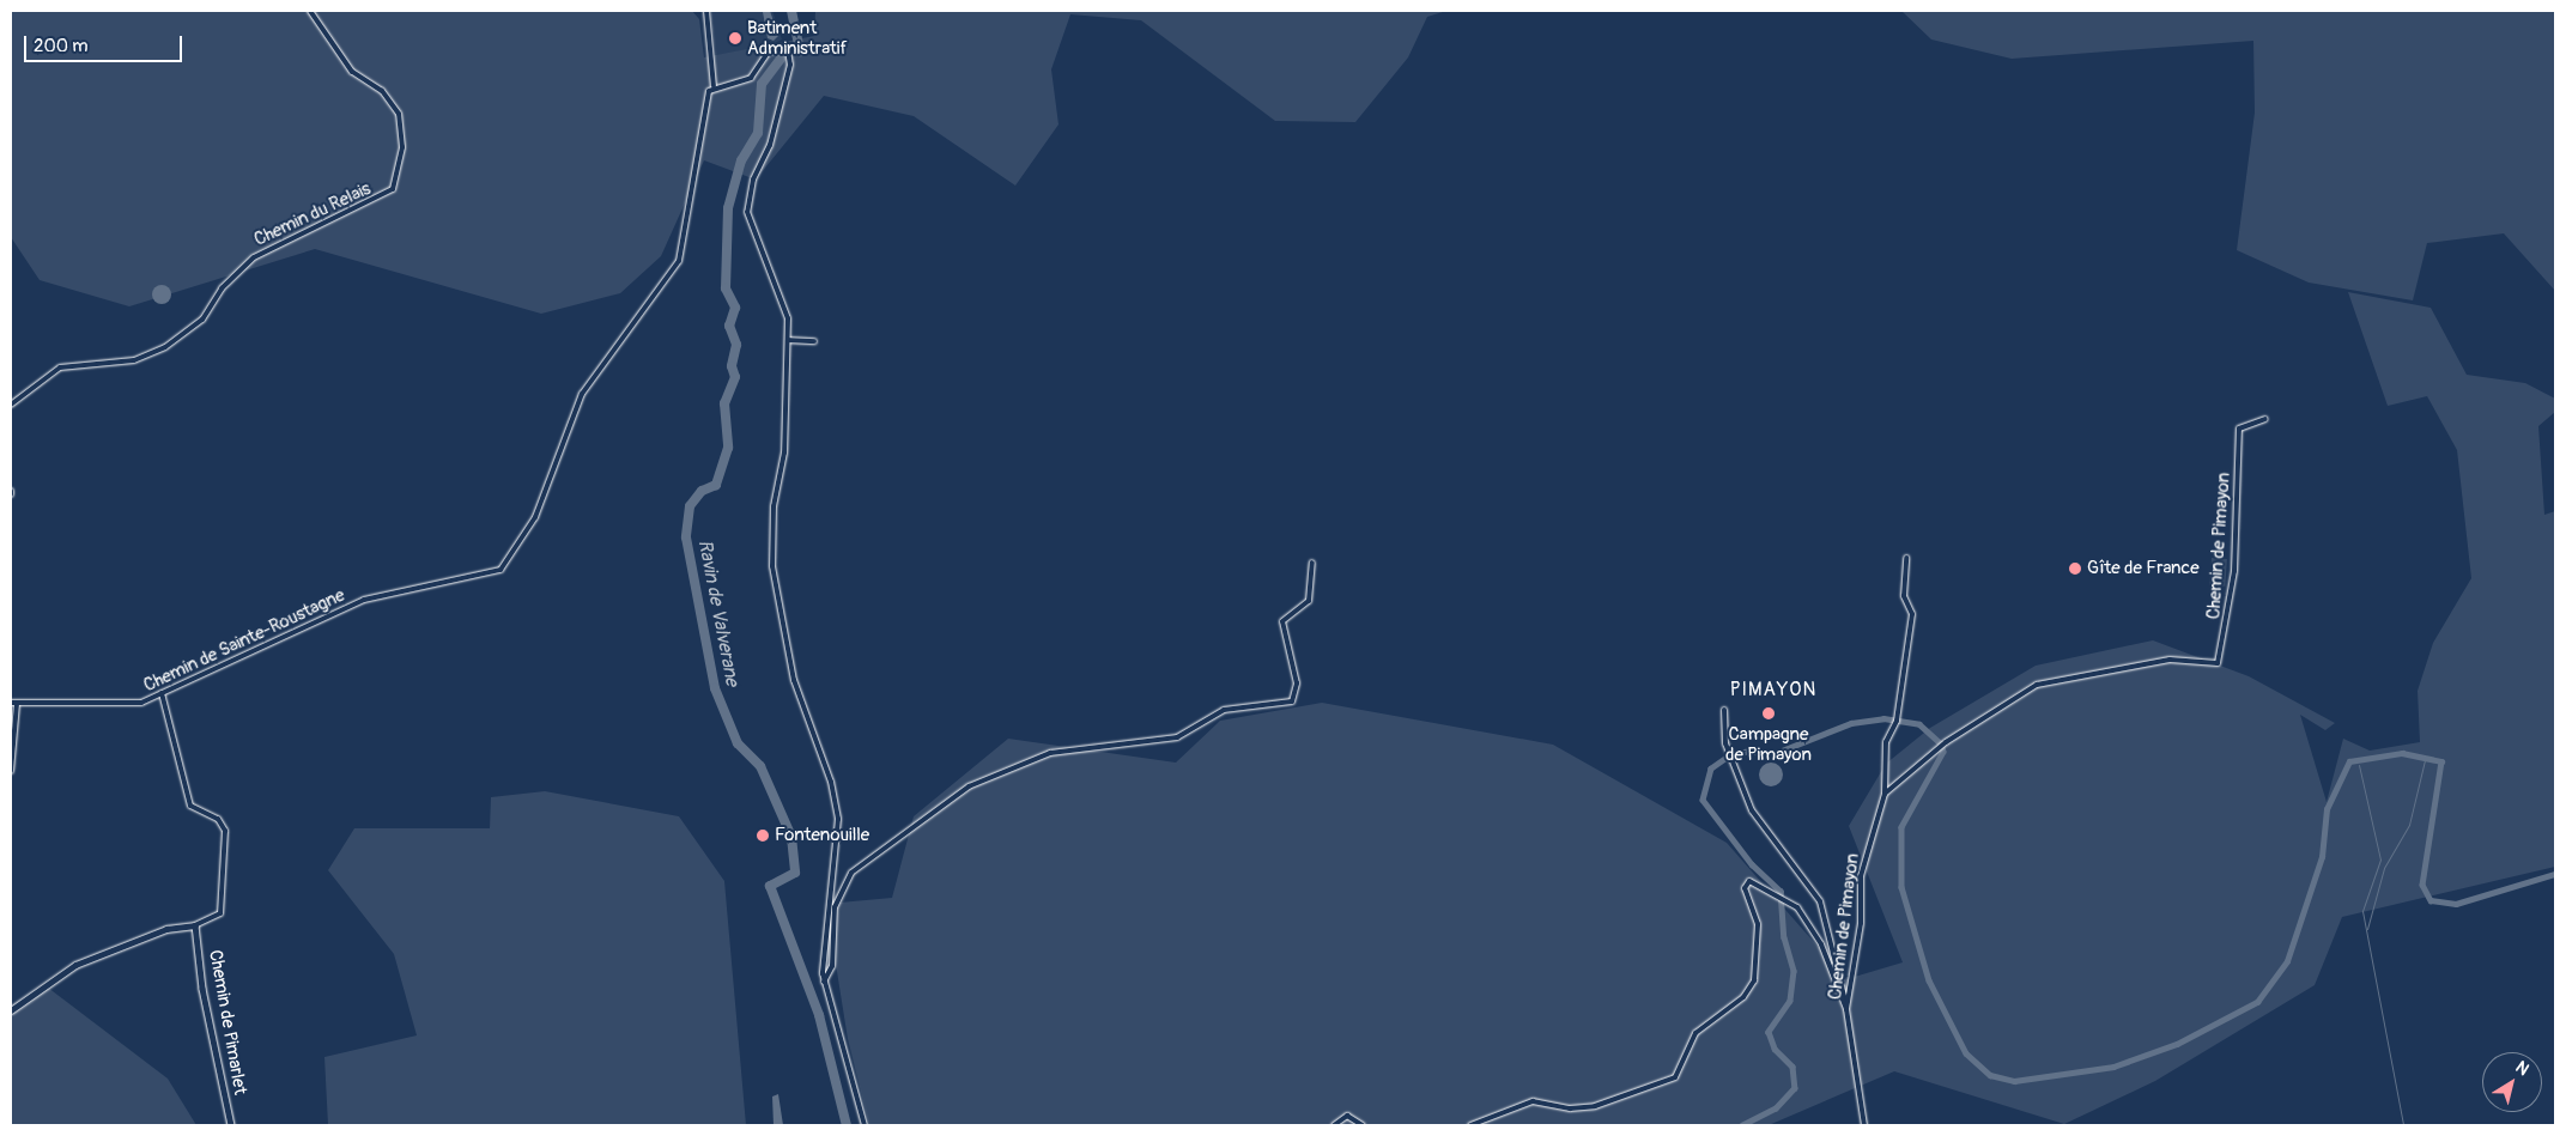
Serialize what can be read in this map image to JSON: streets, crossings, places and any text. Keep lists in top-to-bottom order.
{
  "streets": {
    "street": [
      "Chemin du Relais",
      "Chemin de Pimayon",
      "Chemin de Sainte-Roustagne",
      "Chemin de Pimarlet"
    ]
  },
  "districts": ["PIMAYON"],
  "water": ["Ravin de Valverane"],
  "places": [
    "Batiment Administratif",
    "Gîte de France",
    "Campagne de Pimayon",
    "Fontenouille"
  ],
  "scale_bar": "200 m",
  "north": "top right"
}
